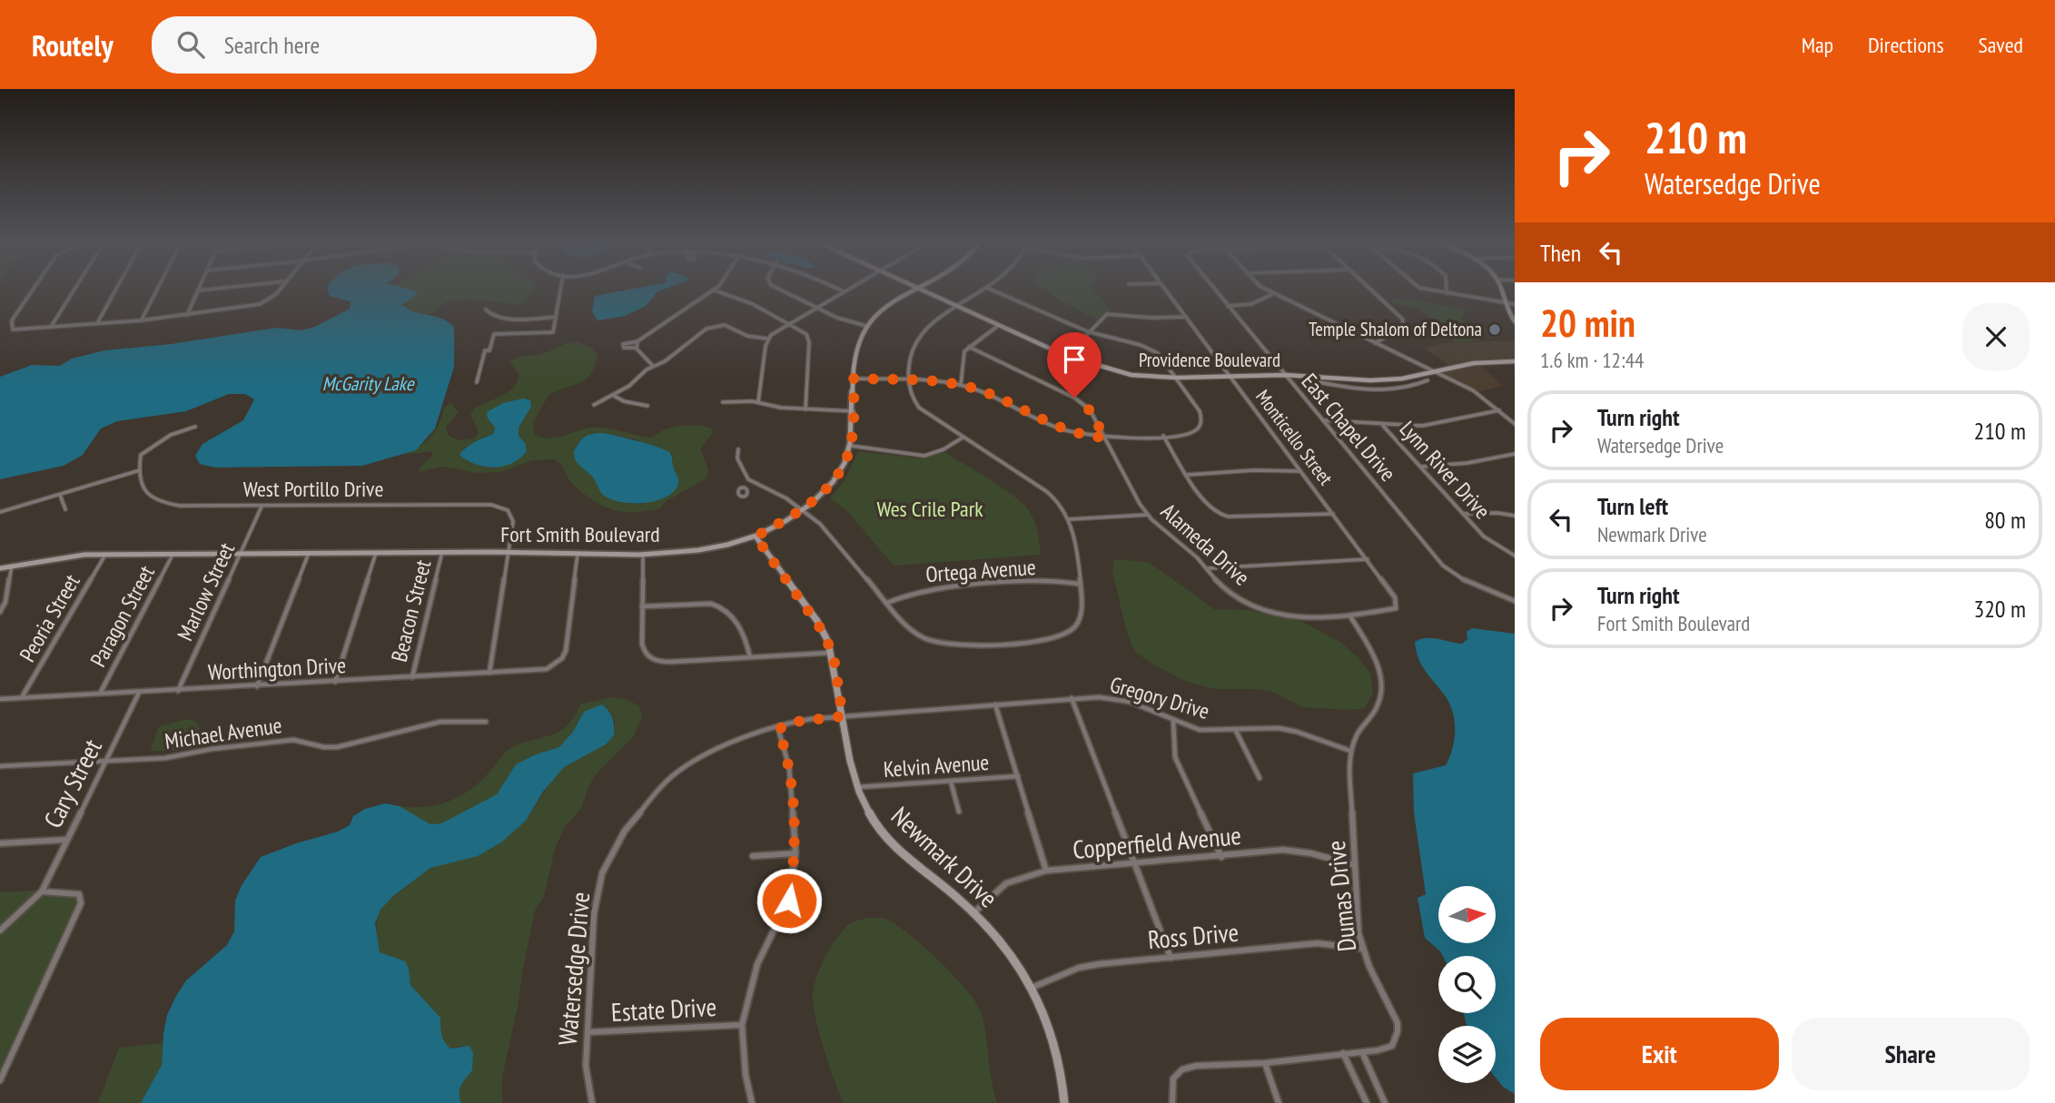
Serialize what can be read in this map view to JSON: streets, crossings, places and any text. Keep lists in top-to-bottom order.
{
  "streets": {
    "street": [
      "Providence Boulevard",
      "East Chapel Drive",
      "Monticello Street",
      "Lynn River Drive",
      "West Portillo Drive",
      "Fort Smith Boulevard",
      "Alameda Drive",
      "Ortega Avenue",
      "Marlow Street",
      "Beacon Street",
      "Paragon Street",
      "Peoria Street",
      "Worthington Drive",
      "Gregory Drive",
      "Michael Avenue",
      "Kelvin Avenue",
      "Cary Street",
      "Copperfield Avenue",
      "Newmark Drive",
      "Dumas Drive",
      "Ross Drive",
      "Watersedge Drive",
      "Estate Drive"
    ]
  },
  "crossings": [
    ["Providence Boulevard", "East Chapel Drive"],
    ["Providence Boulevard", "Monticello Street"],
    ["Monticello Street", "Alameda Drive"],
    ["West Portillo Drive", "Fort Smith Boulevard"],
    ["West Portillo Drive", "Marlow Street"],
    ["Fort Smith Boulevard", "Marlow Street"],
    ["Fort Smith Boulevard", "Beacon Street"],
    ["Fort Smith Boulevard", "Paragon Street"],
    ["Fort Smith Boulevard", "Peoria Street"],
    ["Fort Smith Boulevard", "Worthington Drive"],
    ["Fort Smith Boulevard", "Newmark Drive"],
    ["Marlow Street", "Worthington Drive"],
    ["Beacon Street", "Worthington Drive"],
    ["Paragon Street", "Worthington Drive"],
    ["Peoria Street", "Worthington Drive"],
    ["Worthington Drive", "Cary Street"],
    ["Gregory Drive", "Newmark Drive"],
    ["Gregory Drive", "Dumas Drive"],
    ["Gregory Drive", "Watersedge Drive"],
    ["Michael Avenue", "Cary Street"],
    ["Kelvin Avenue", "Newmark Drive"],
    ["Copperfield Avenue", "Newmark Drive"],
    ["Copperfield Avenue", "Dumas Drive"],
    ["Newmark Drive", "Ross Drive"],
    ["Newmark Drive", "Watersedge Drive"],
    ["Dumas Drive", "Ross Drive"],
    ["Watersedge Drive", "Estate Drive"]
  ],
  "water": ["McGarity Lake"],
  "parks": ["Wes Crile Park"],
  "places": ["Temple Shalom of Deltona"],
  "north": "right",
  "page": {
    "header": "Routely",
    "search": "Search here",
    "nav": ["Map", "Directions", "Saved"],
    "turn": ["210 m", "Watersedge Drive"],
    "then": "Then",
    "heading": ["20 min", "1.6 km · 12:44"],
    "list": [
      {
        "name": "Turn right",
        "note": "Watersedge Drive",
        "value": "210 m"
      },
      {
        "name": "Turn left",
        "note": "Newmark Drive",
        "value": "80 m"
      },
      {
        "name": "Turn right",
        "note": "Fort Smith Boulevard",
        "value": "320 m"
      }
    ],
    "buttons": ["Exit", "Share"]
  }
}
